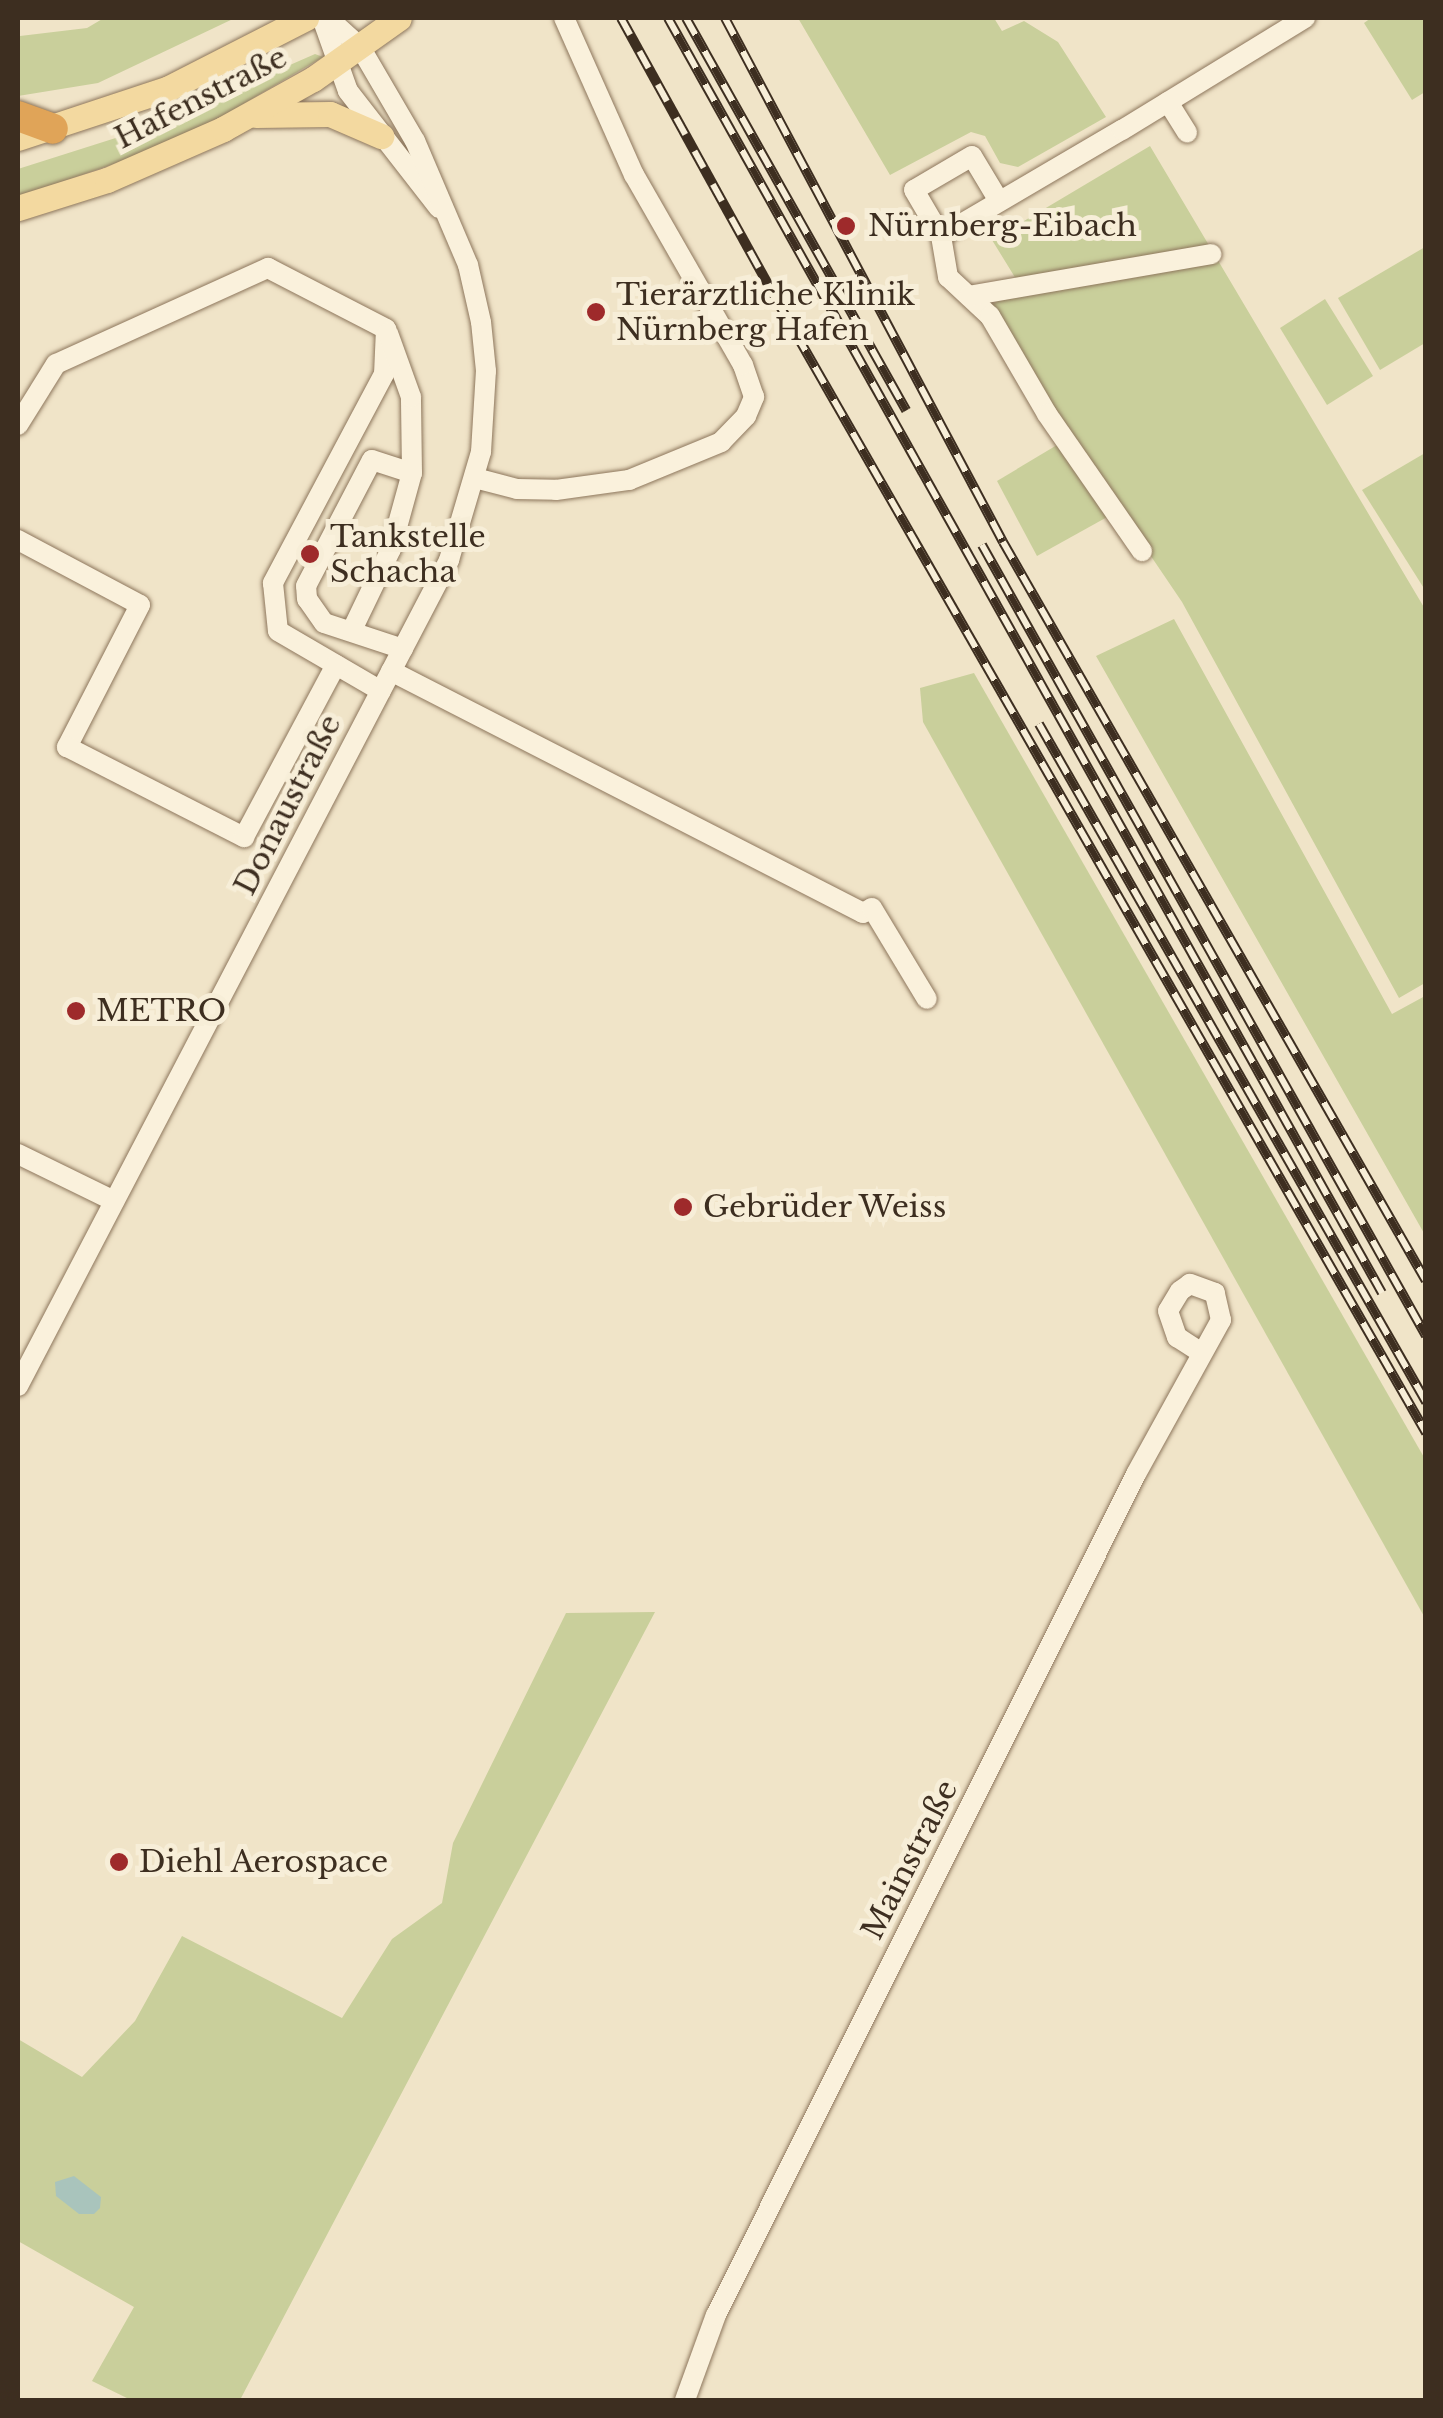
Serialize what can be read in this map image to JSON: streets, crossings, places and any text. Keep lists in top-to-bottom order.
{
  "streets": {
    "main road": ["Hafenstraße"],
    "street": ["Donaustraße", "Mainstraße"]
  },
  "crossings": [
    ["Hafenstraße", "Donaustraße"]
  ],
  "places": [
    "Nürnberg-Eibach",
    "Tierärztliche Klinik Nürnberg Hafen",
    "Tankstelle Schacha",
    "METRO",
    "Gebrüder Weiss",
    "Diehl Aerospace"
  ]
}
